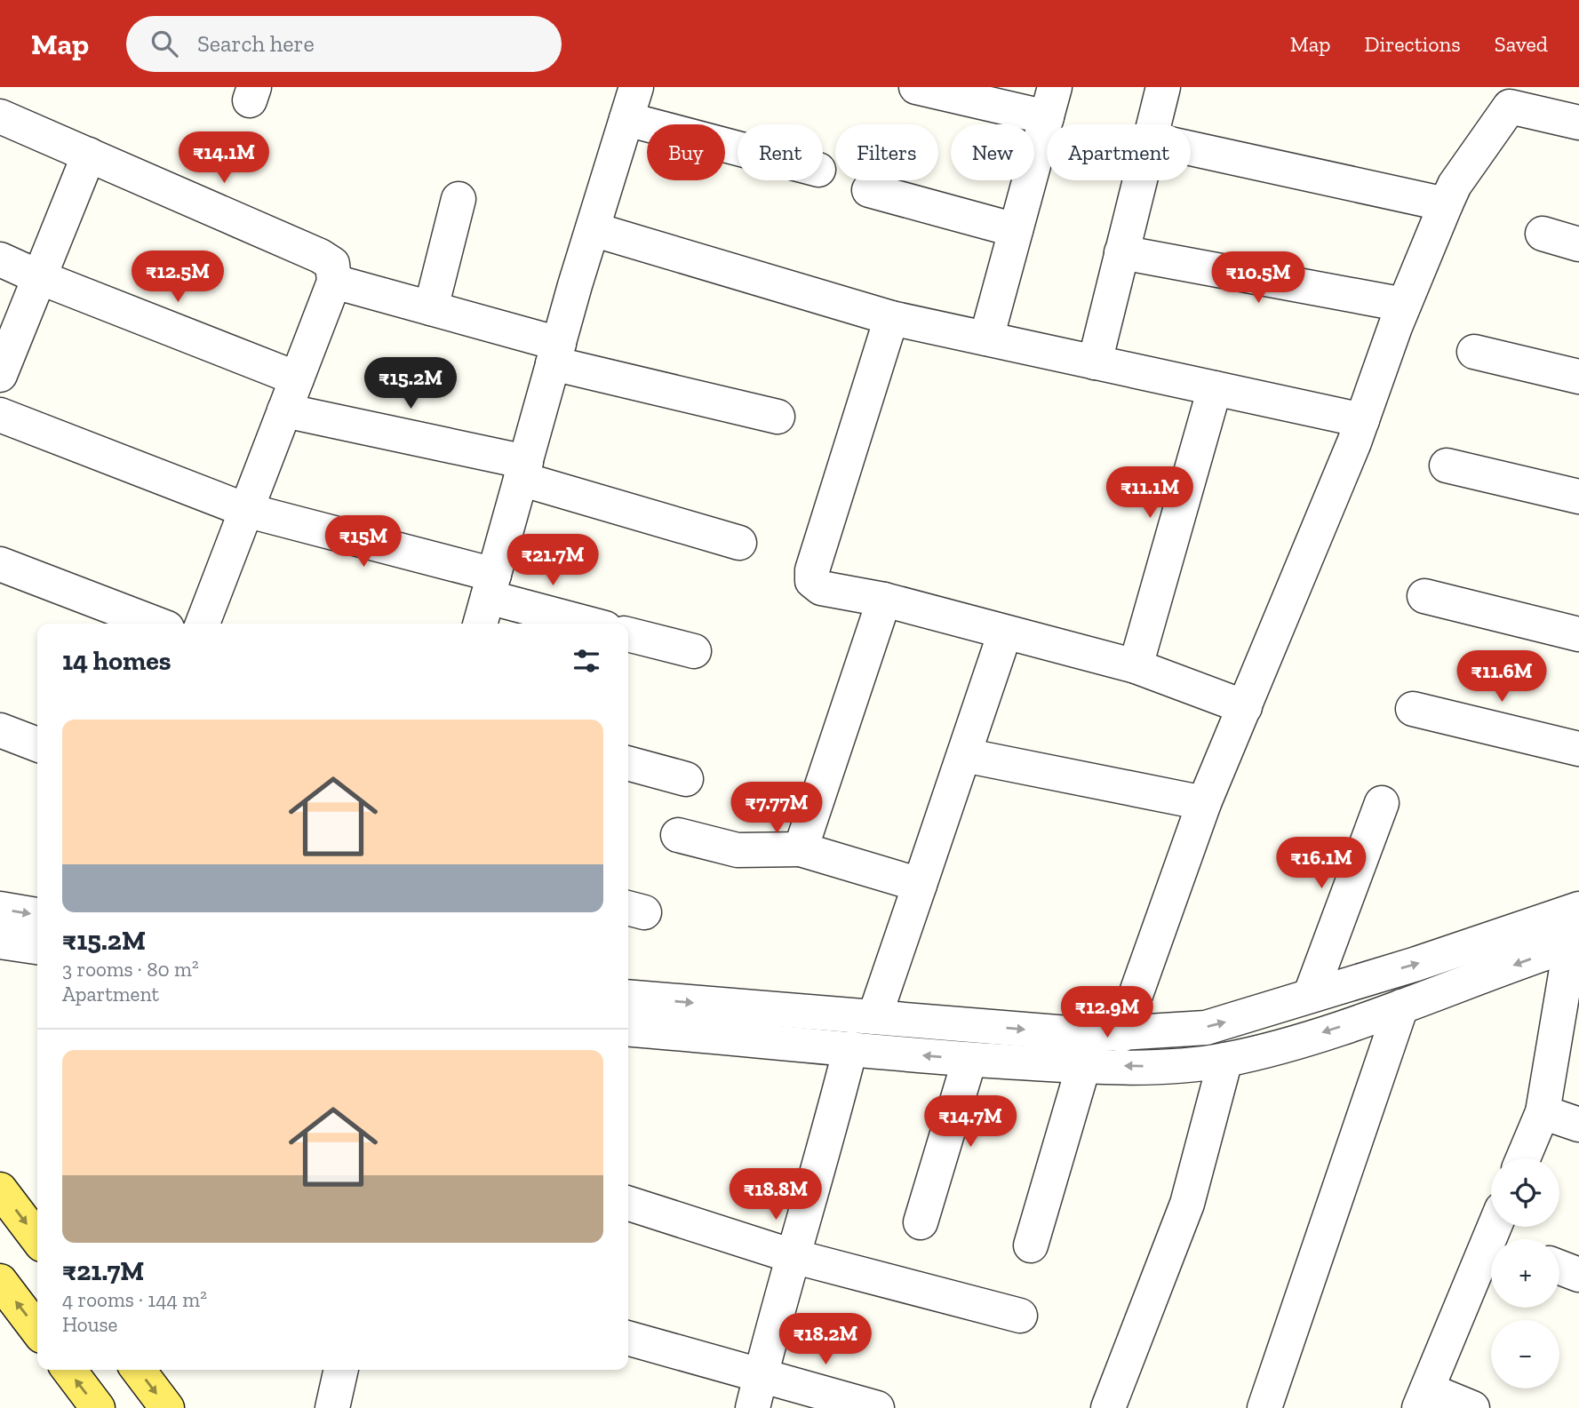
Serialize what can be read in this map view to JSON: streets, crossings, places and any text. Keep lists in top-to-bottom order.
{
  "page": {
    "header": "Map",
    "search": "Search here",
    "nav": ["Map", "Directions", "Saved"],
    "chip": [
      "Buy",
      "Rent",
      "Filters",
      "New",
      "Apartment"
    ],
    "price": [
      "₹14.1M",
      "₹12.5M",
      "₹10.5M",
      "₹15.2M",
      "₹11.1M",
      "₹15M",
      "₹21.7M",
      "₹11.6M",
      "₹7.77M",
      "₹16.1M",
      "₹12.9M",
      "₹14.7M",
      "₹18.8M",
      "₹18.2M"
    ],
    "heading": "14 homes",
    "list": [
      {
        "name": "₹15.2M",
        "note": "3 rooms · 80 m² · Apartment"
      },
      {
        "name": "₹21.7M",
        "note": "4 rooms · 144 m² · House"
      }
    ],
    "map_buttons": ["+", "−"]
  }
}
